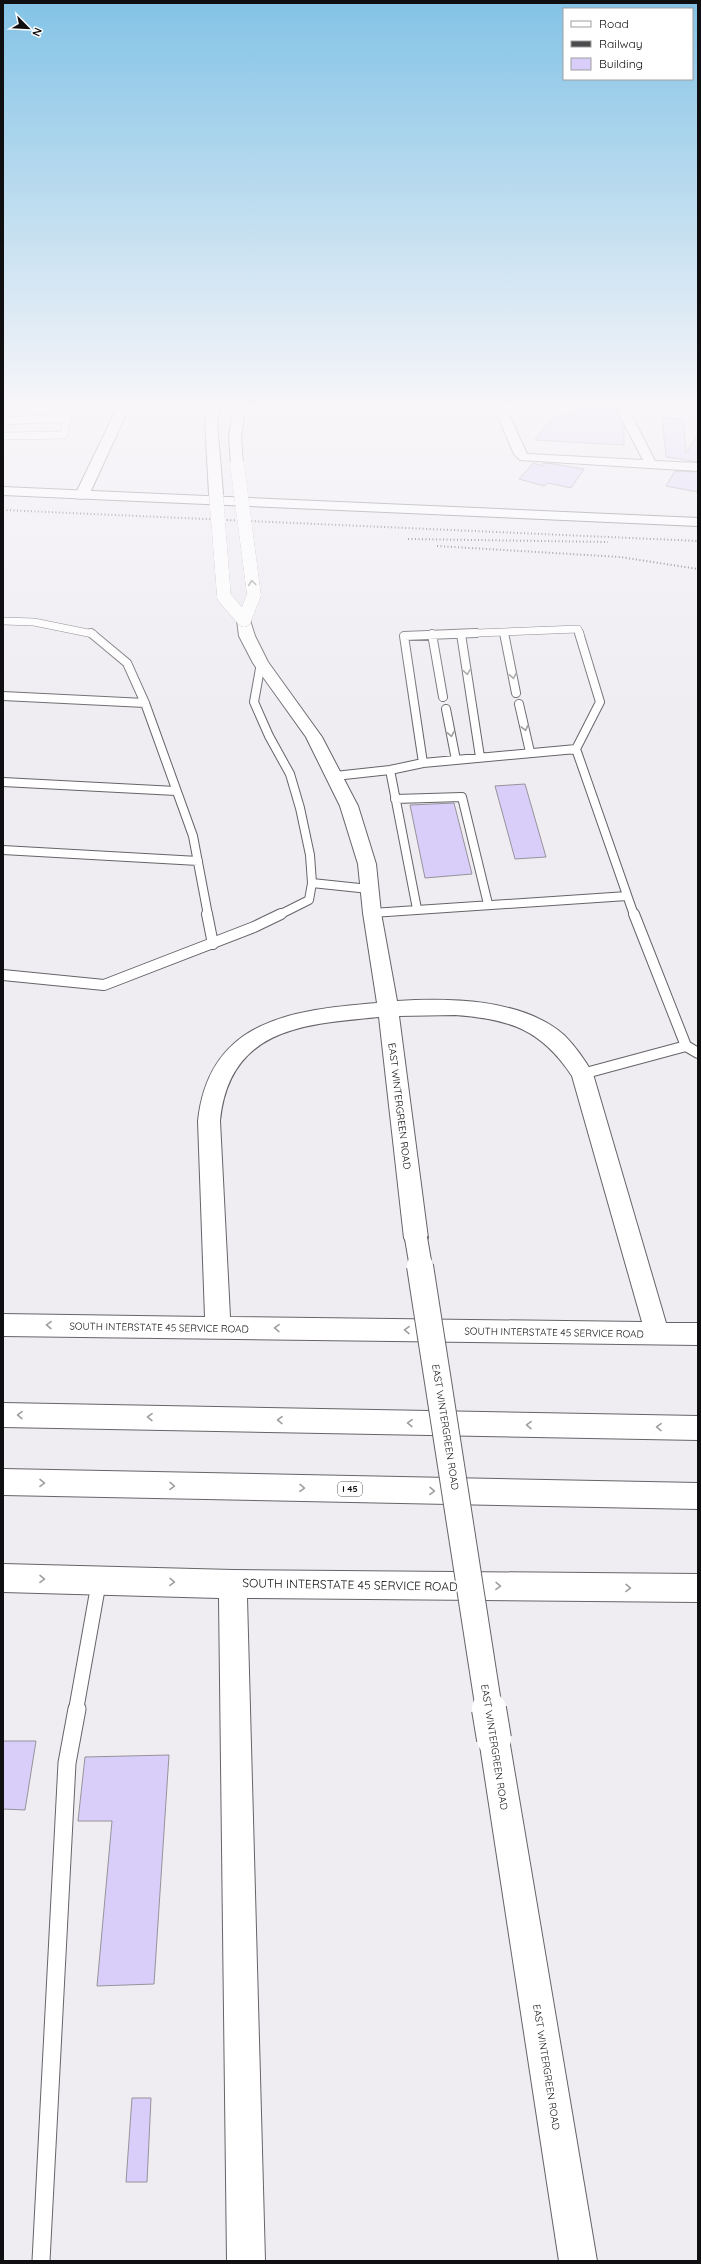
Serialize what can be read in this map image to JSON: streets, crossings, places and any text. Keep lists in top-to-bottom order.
{
  "streets": {
    "main road": ["EAST WINTERGREEN ROAD", "SOUTH INTERSTATE 45 SERVICE ROAD", "I 45"]
  },
  "legend": ["Road", "Railway", "Building"],
  "north": "bottom right"
}
